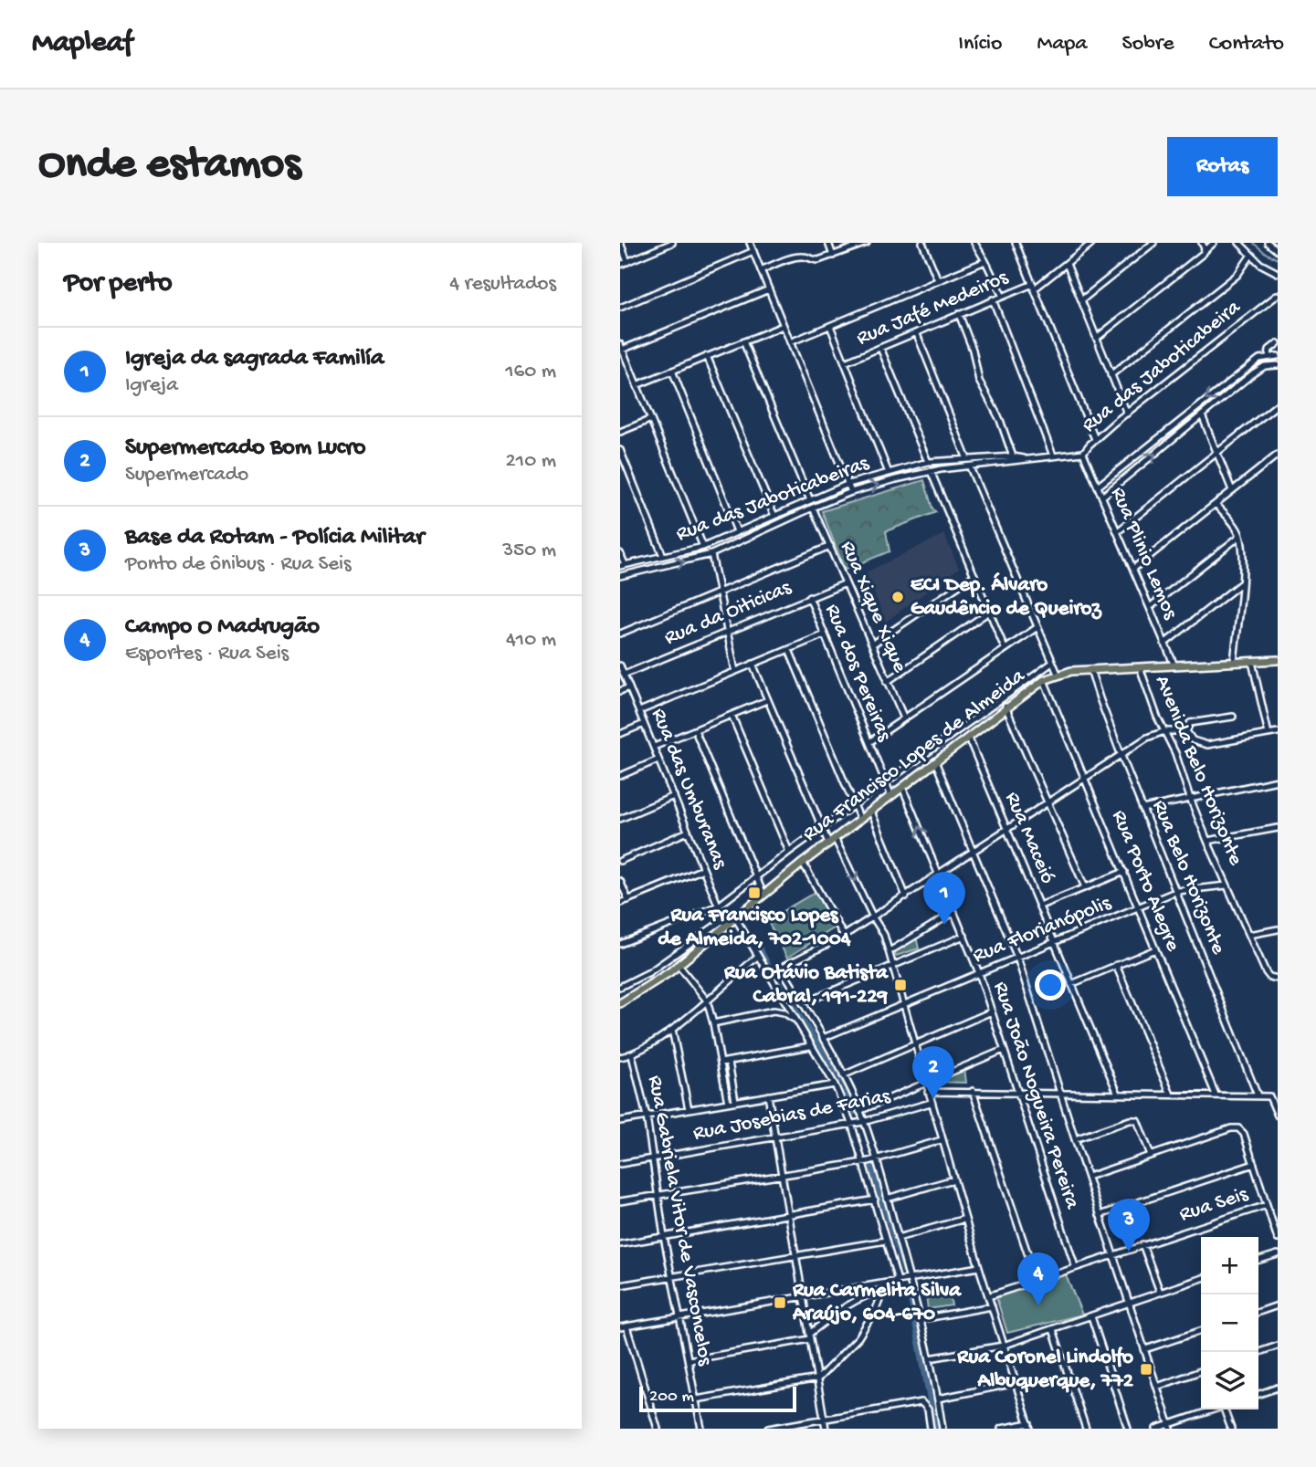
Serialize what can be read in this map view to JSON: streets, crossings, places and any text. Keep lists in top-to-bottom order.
{
  "streets": {
    "main road": ["Rua Francisco Lopes de Almeida"],
    "street": [
      "Rua Jafé Medeiros",
      "Rua das Jaboticabeira",
      "Rua das Jaboticabeiras",
      "Rua Plinio Lemos",
      "Rua Xique Xique",
      "Rua da Oiticicas",
      "Rua dos Pereiras",
      "Avenida Belo Horizonte",
      "Rua das Umburanas",
      "Rua Maceió",
      "Rua Belo Horizonte",
      "Rua Porto Alegre",
      "Rua Florianópolis",
      "Rua João Nogueira Pereira",
      "Rua Josebias de Farias",
      "Rua Seis",
      "Rua Gabriela Vitor de Vasconcelos"
    ]
  },
  "crossings": [
    ["Rua das Jaboticabeira", "Rua das Jaboticabeiras"],
    ["Rua das Jaboticabeira", "Rua Plinio Lemos"],
    ["Rua das Jaboticabeiras", "Rua Xique Xique"],
    ["Rua Plinio Lemos", "Rua Francisco Lopes de Almeida"],
    ["Rua Xique Xique", "Rua da Oiticicas"],
    ["Rua da Oiticicas", "Rua dos Pereiras"],
    ["Rua da Oiticicas", "Rua das Umburanas"],
    ["Rua dos Pereiras", "Rua Francisco Lopes de Almeida"],
    ["Rua Francisco Lopes de Almeida", "Avenida Belo Horizonte"],
    ["Rua Francisco Lopes de Almeida", "Rua das Umburanas"],
    ["Rua Francisco Lopes de Almeida", "Rua Maceió"],
    ["Rua Francisco Lopes de Almeida", "Rua Belo Horizonte"],
    ["Rua Francisco Lopes de Almeida", "Rua Porto Alegre"],
    ["Rua Francisco Lopes de Almeida", "Rua João Nogueira Pereira"],
    ["Avenida Belo Horizonte", "Rua Florianópolis"],
    ["Rua Maceió", "Rua Florianópolis"],
    ["Rua Belo Horizonte", "Rua Florianópolis"],
    ["Rua Porto Alegre", "Rua Florianópolis"],
    ["Rua Florianópolis", "Rua João Nogueira Pereira"],
    ["Rua João Nogueira Pereira", "Rua Seis"],
    ["Rua Josebias de Farias", "Rua Gabriela Vitor de Vasconcelos"]
  ],
  "places": {
    "other": ["ECI Dep. Álvaro Gaudêncio de Queiroz"],
    "transit": [
      "Rua Francisco Lopes de Almeida, 702-1004",
      "Rua Otávio Batista Cabral, 191-229",
      "Rua Carmelita Silva Araújo, 604-670",
      "Rua Coronel Lindolfo Albuquerque, 772"
    ]
  },
  "scale_bar": "200 m",
  "page": {
    "header": "Mapleaf",
    "nav": [
      "Início",
      "Mapa",
      "Sobre",
      "Contato"
    ],
    "buttons": "Rotas",
    "title": "Onde estamos",
    "heading": ["Por perto", "4 resultados"],
    "list": [
      {
        "mark": "1",
        "name": "Igreja da sagrada Familía",
        "note": "Igreja",
        "value": "160 m"
      },
      {
        "mark": "2",
        "name": "Supermercado Bom Lucro",
        "note": "Supermercado",
        "value": "210 m"
      },
      {
        "mark": "3",
        "name": "Base da Rotam - Polícia Militar",
        "note": "Ponto de ônibus · Rua Seis",
        "value": "350 m"
      },
      {
        "mark": "4",
        "name": "Campo O Madrugão",
        "note": "Esportes · Rua Seis",
        "value": "410 m"
      }
    ],
    "pins": [
      "1",
      "2",
      "3",
      "4"
    ],
    "map_buttons": ["+", "−"],
    "scale": "200 m"
  }
}
